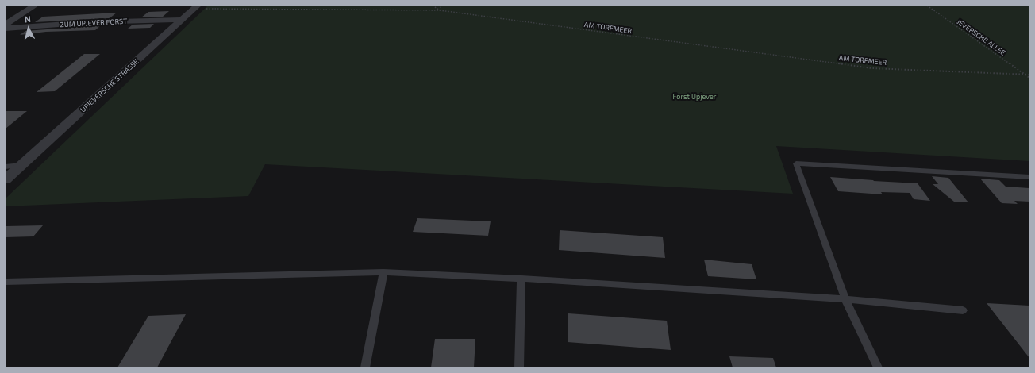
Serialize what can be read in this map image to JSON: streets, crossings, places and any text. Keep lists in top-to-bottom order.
{
  "streets": {
    "street": ["ZUM UPJEVER FORST", "UPJEVERSCHE STRASSE"],
    "path": ["AM TORFMEER", "JEVERSCHE ALLEE"]
  },
  "crossings": [
    ["ZUM UPJEVER FORST", "UPJEVERSCHE STRASSE"],
    ["AM TORFMEER", "JEVERSCHE ALLEE"],
    ["AM TORFMEER", "UPJEVERSCHE STRASSE"]
  ],
  "parks": ["Forst Upjever"],
  "north": "top"
}
